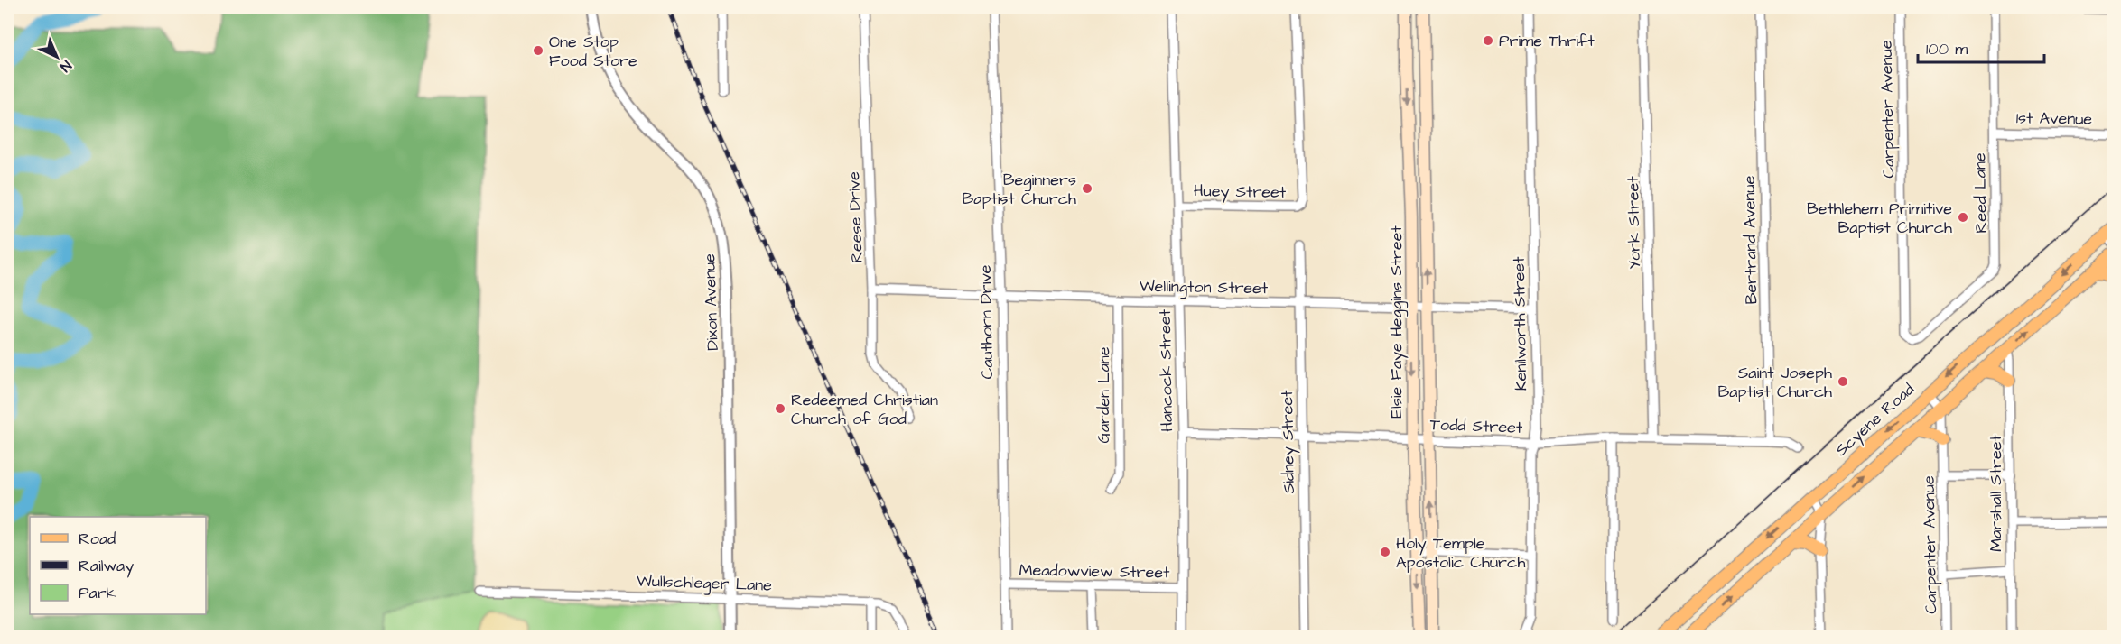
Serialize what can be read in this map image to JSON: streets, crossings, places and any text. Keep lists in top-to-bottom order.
{
  "streets": {
    "main road": ["Elsie Faye Heggins Street", "Scyene Road"],
    "street": [
      "Carpenter Avenue",
      "1st Avenue",
      "Huey Street",
      "Reed Lane",
      "Reese Drive",
      "York Street",
      "Bertrand Avenue",
      "Wellington Street",
      "Dixon Avenue",
      "Cauthorn Drive",
      "Kenilworth Street",
      "Hancock Street",
      "Garden Lane",
      "Todd Street",
      "Sidney Street",
      "Marshall Street",
      "Meadowview Street",
      "Wullschleger Lane"
    ]
  },
  "crossings": [
    ["Carpenter Avenue", "Reed Lane"],
    ["1st Avenue", "Reed Lane"],
    ["Huey Street", "Hancock Street"],
    ["Reese Drive", "Wellington Street"],
    ["York Street", "Todd Street"],
    ["Bertrand Avenue", "Todd Street"],
    ["Wellington Street", "Cauthorn Drive"],
    ["Wellington Street", "Elsie Faye Heggins Street"],
    ["Wellington Street", "Kenilworth Street"],
    ["Wellington Street", "Hancock Street"],
    ["Wellington Street", "Garden Lane"],
    ["Wellington Street", "Sidney Street"],
    ["Dixon Avenue", "Wullschleger Lane"],
    ["Cauthorn Drive", "Meadowview Street"],
    ["Elsie Faye Heggins Street", "Todd Street"],
    ["Kenilworth Street", "Todd Street"],
    ["Hancock Street", "Todd Street"],
    ["Hancock Street", "Meadowview Street"],
    ["Todd Street", "Sidney Street"]
  ],
  "places": [
    "Prime Thrift",
    "One Stop Food Store",
    "Beginners Baptist Church",
    "Bethlehem Primitive Baptist Church",
    "Saint Joseph Baptist Church",
    "Redeemed Christian Church of God",
    "Holy Temple Apostolic Church"
  ],
  "legend": ["Road", "Railway", "Park"],
  "scale_bar": "100 m",
  "north": "bottom right"
}
